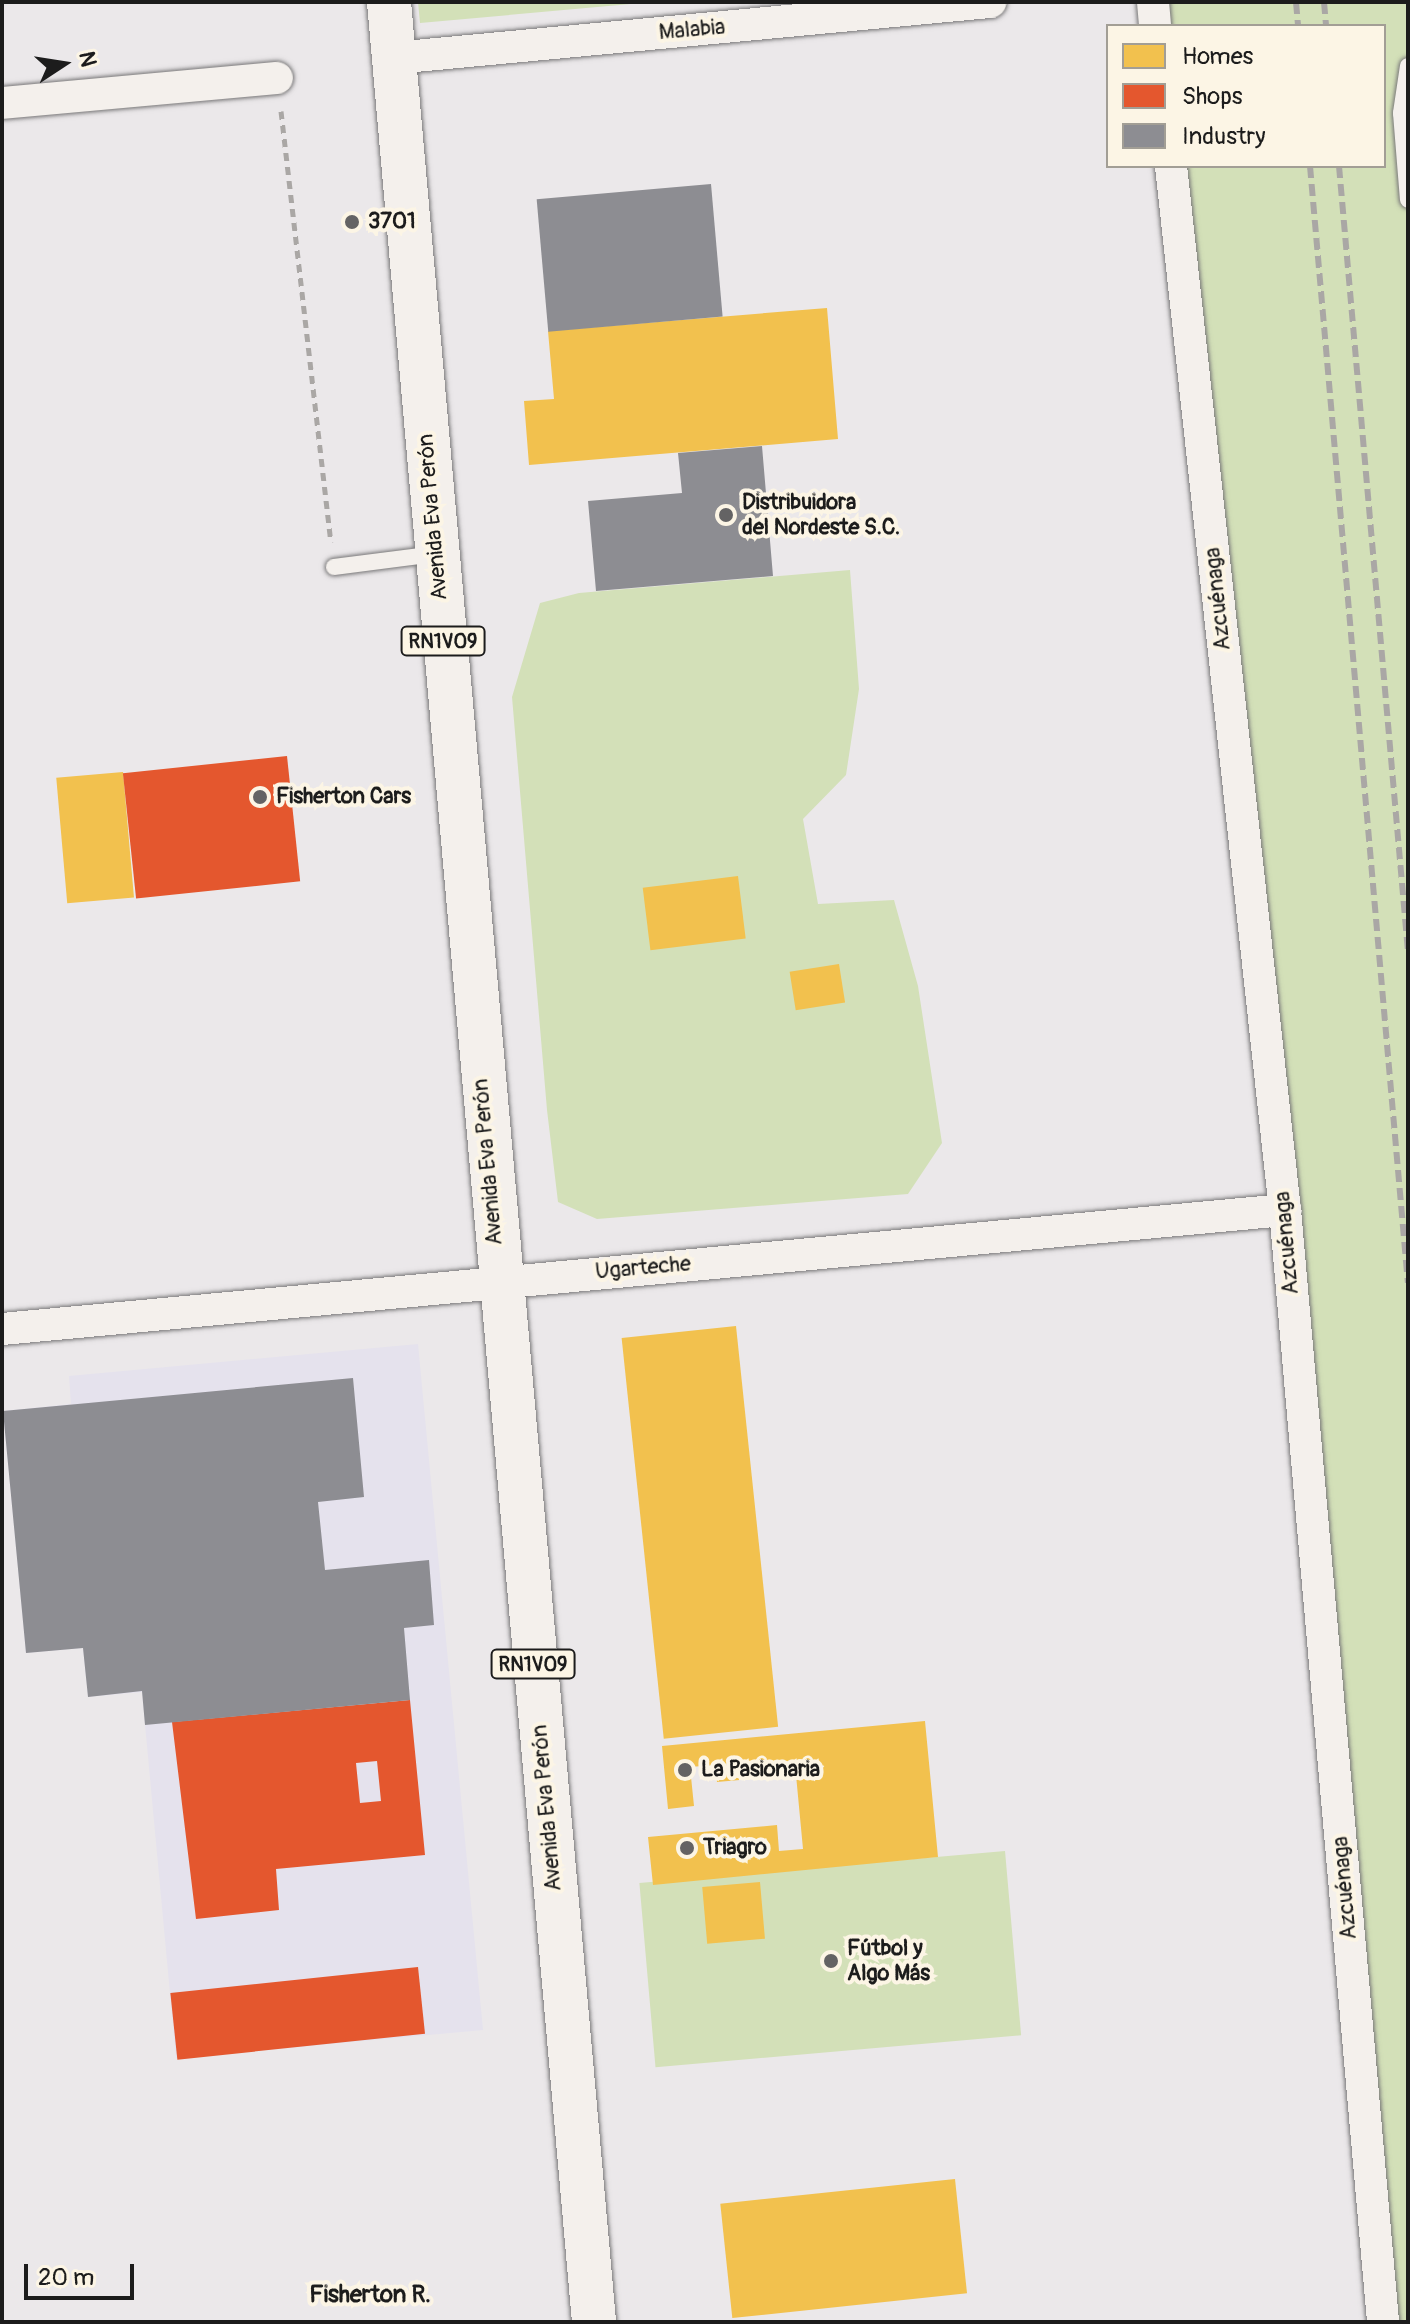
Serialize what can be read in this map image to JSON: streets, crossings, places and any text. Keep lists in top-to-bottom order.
{
  "streets": {
    "main road": ["Avenida Eva Perón", "RN1V09"],
    "street": ["Malabia", "Azcuénaga", "Ugarteche"]
  },
  "crossings": [
    ["Malabia", "Avenida Eva Perón"],
    ["Avenida Eva Perón", "Ugarteche"],
    ["Azcuénaga", "Ugarteche"]
  ],
  "districts": ["Fisherton R."],
  "places": [
    "3701",
    "Distribuidora del Nordeste S.C.",
    "Fisherton Cars",
    "La Pasionaria",
    "Triagro",
    "Fútbol y Algo Más"
  ],
  "legend": ["Homes", "Shops", "Industry"],
  "scale_bar": "20 m",
  "north": "right"
}
